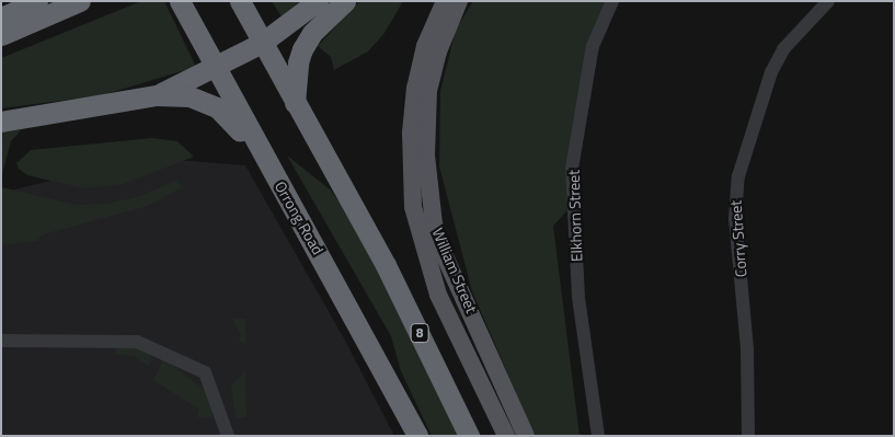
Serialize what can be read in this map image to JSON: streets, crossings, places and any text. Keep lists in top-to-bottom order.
{
  "streets": {
    "highway": ["Orrong Road", "8"],
    "main road": ["William Street"],
    "street": ["Elkhorn Street", "Corry Street"]
  }
}
